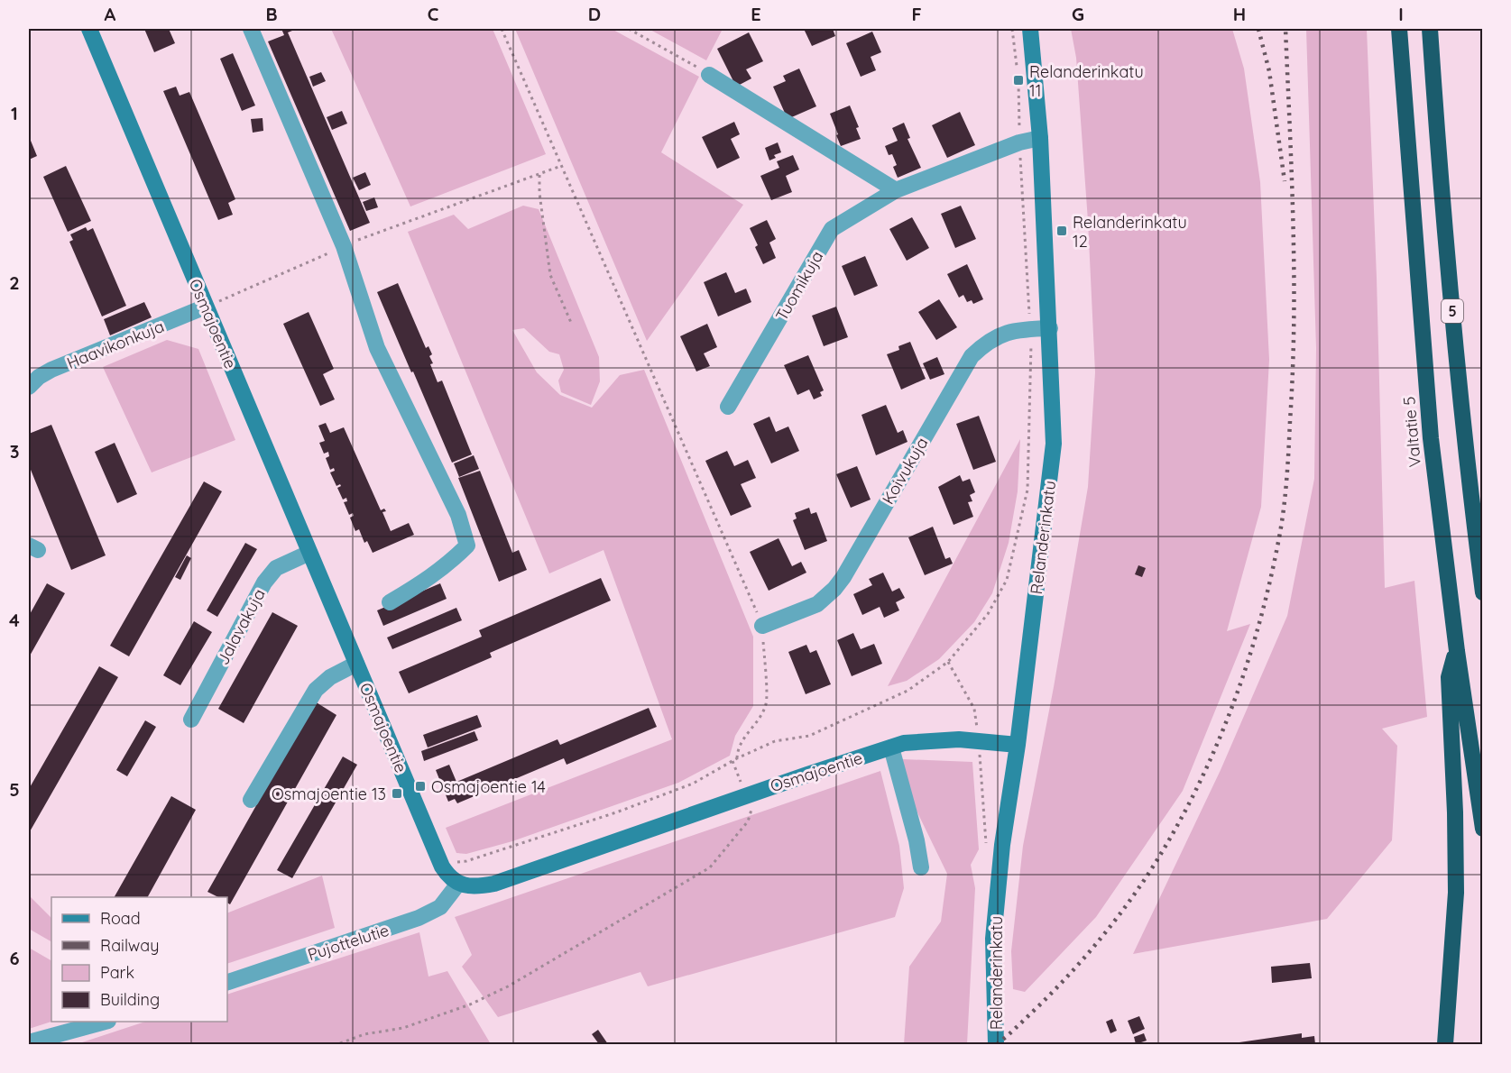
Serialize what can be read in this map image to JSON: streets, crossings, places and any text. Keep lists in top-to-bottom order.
{
  "streets": {
    "highway": ["5", "Valtatie 5"],
    "street": [
      "Tuomikuja",
      "Osmajoentie",
      "Haavikonkuja",
      "Koivukuja",
      "Relanderinkatu",
      "Jalavakuja",
      "Pujottelutie"
    ]
  },
  "crossings": [
    ["Tuomikuja", "Relanderinkatu"],
    ["Osmajoentie", "Haavikonkuja"],
    ["Osmajoentie", "Relanderinkatu"],
    ["Osmajoentie", "Jalavakuja"],
    ["Osmajoentie", "Pujottelutie"],
    ["Koivukuja", "Relanderinkatu"]
  ],
  "places": {
    "transit": [
      "Relanderinkatu 11",
      "Relanderinkatu 12",
      "Osmajoentie 14",
      "Osmajoentie 13"
    ]
  },
  "legend": [
    "Road",
    "Railway",
    "Park",
    "Building"
  ],
  "grid": {
    "columns": [
      "A",
      "B",
      "C",
      "D",
      "E",
      "F",
      "G",
      "H",
      "I"
    ],
    "rows": [
      "1",
      "2",
      "3",
      "4",
      "5",
      "6"
    ]
  }
}
